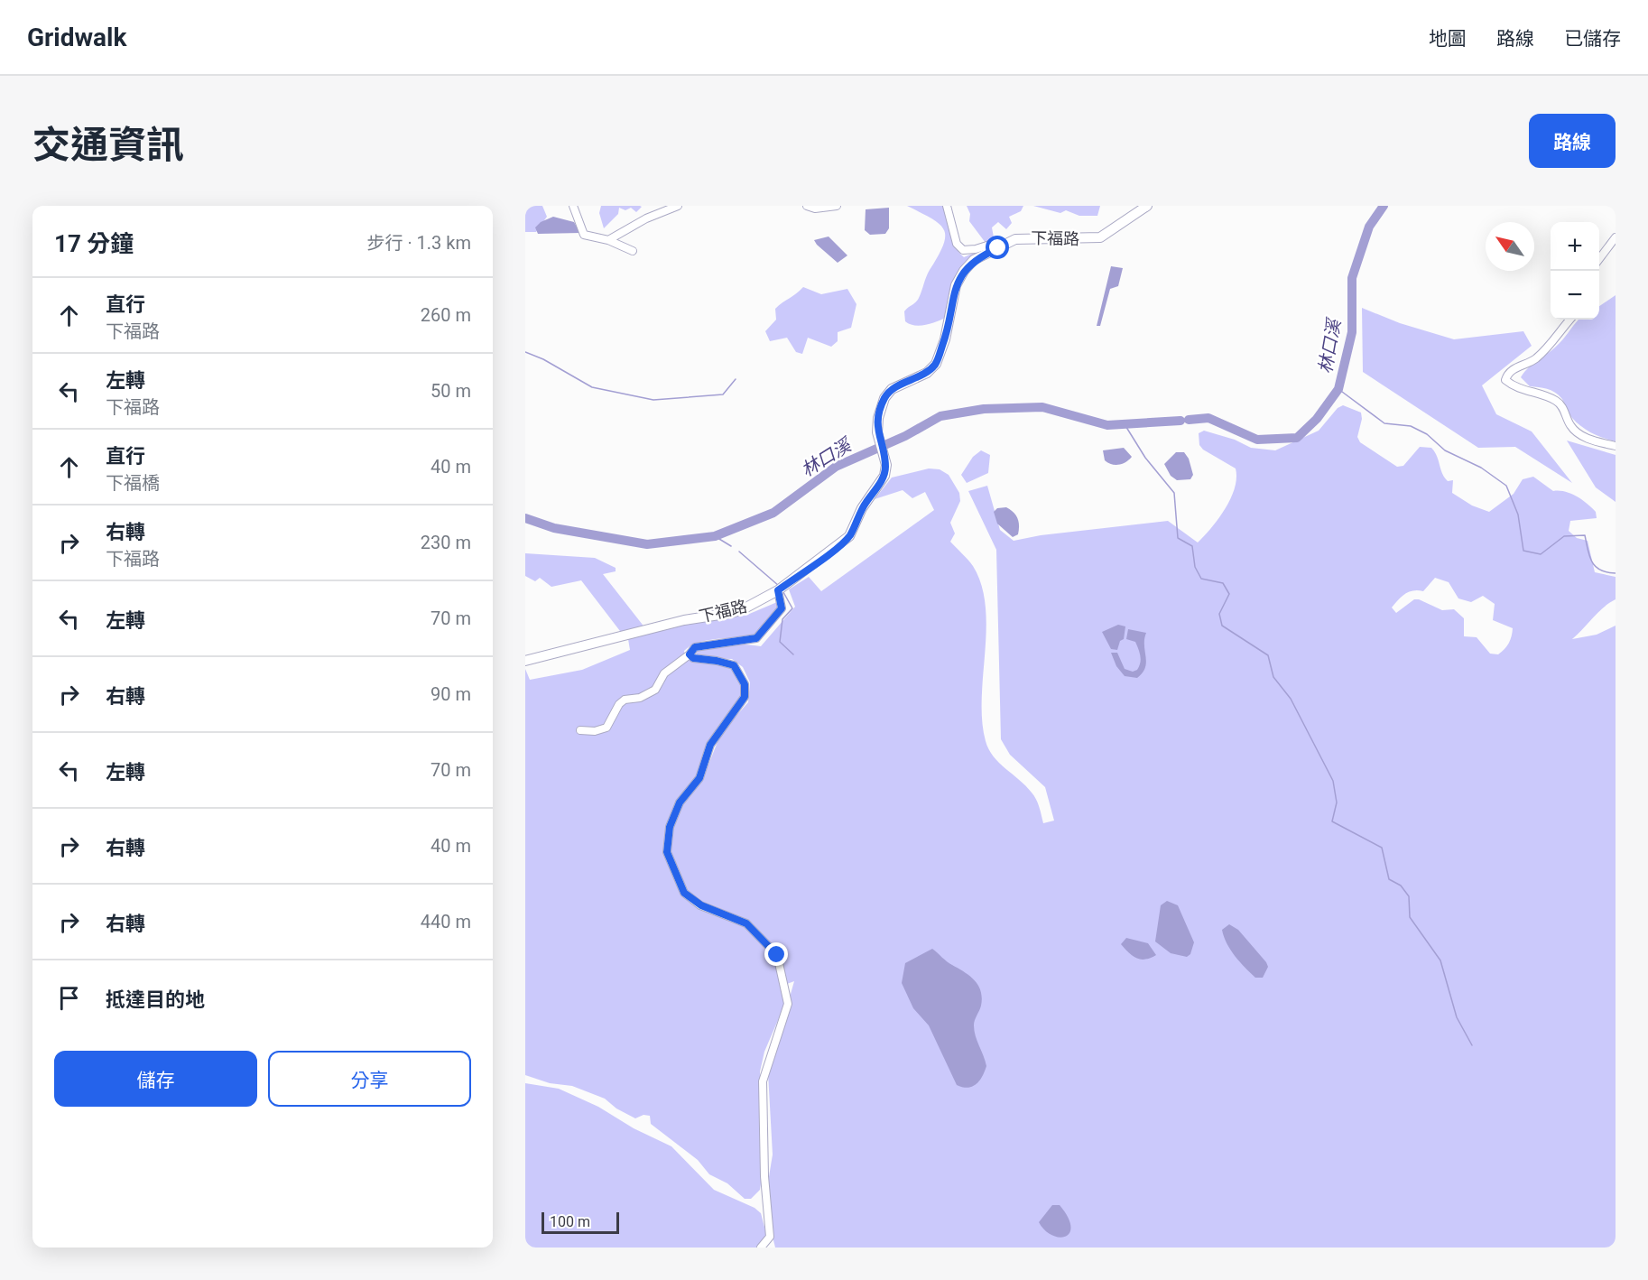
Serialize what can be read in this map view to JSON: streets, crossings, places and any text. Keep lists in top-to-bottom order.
{
  "streets": {
    "main road": ["下福路"]
  },
  "water": ["林口溪"],
  "scale_bar": "100 m",
  "north": "top left",
  "page": {
    "header": "Gridwalk",
    "nav": ["地圖", "路線", "已儲存"],
    "title": "交通資訊",
    "buttons": [
      "路線",
      ["儲存", "分享"]
    ],
    "heading": ["17 分鐘", "步行 · 1.3 km"],
    "map_buttons": ["+", "−"],
    "list": [
      ["直行", "下福路", "260 m"],
      ["左轉", "下福路", "50 m"],
      ["直行", "下福橋", "40 m"],
      ["右轉", "下福路", "230 m"],
      ["左轉", "70 m"],
      ["右轉", "90 m"],
      ["左轉", "70 m"],
      ["右轉", "40 m"],
      ["右轉", "440 m"],
      "抵達目的地"
    ],
    "scale": "100 m"
  }
}
